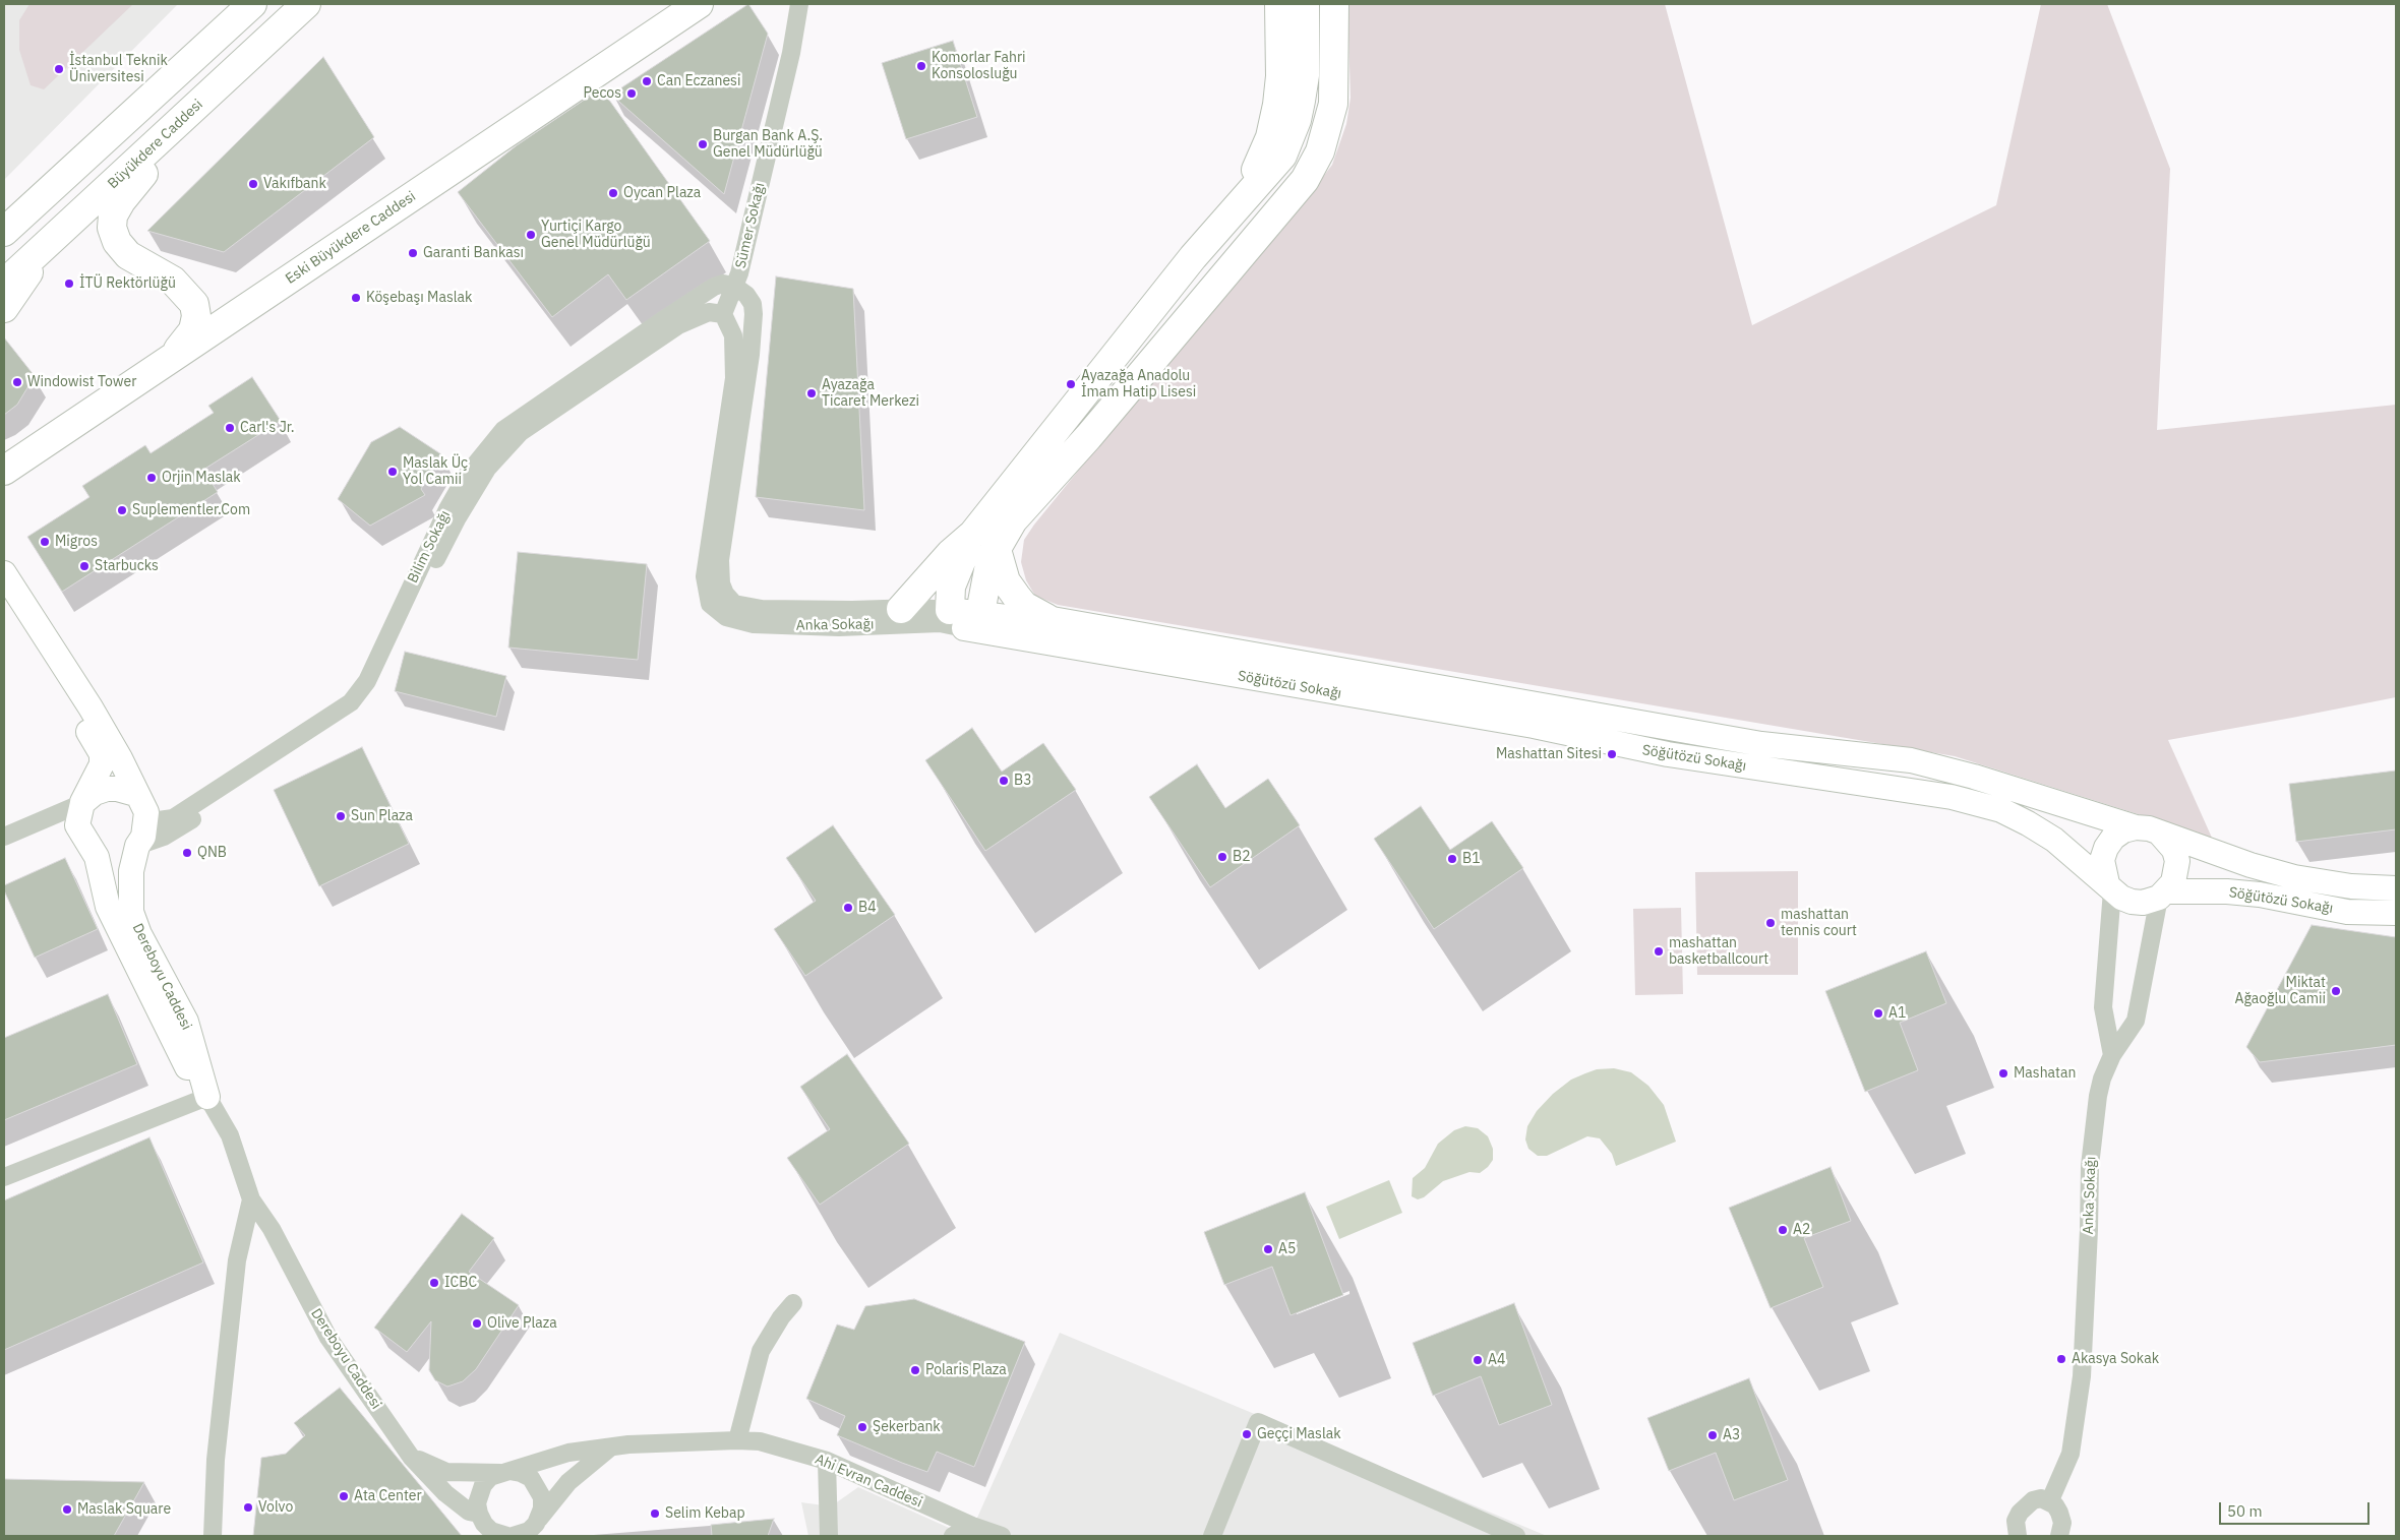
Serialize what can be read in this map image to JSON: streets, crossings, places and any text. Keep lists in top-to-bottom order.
{
  "streets": {
    "main road": ["Büyükdere Caddesi", "Eski Büyükdere Caddesi"],
    "street": [
      "Sümer Sokağı",
      "Bilim Sokağı",
      "Anka Sokağı",
      "Söğütözü Sokağı",
      "Dereboyu Caddesi",
      "Ahi Evran Caddesi"
    ]
  },
  "crossings": [
    ["Sümer Sokağı", "Bilim Sokağı"],
    ["Sümer Sokağı", "Anka Sokağı"],
    ["Bilim Sokağı", "Dereboyu Caddesi"],
    ["Anka Sokağı", "Söğütözü Sokağı"]
  ],
  "places": [
    "Komorlar Fahri Konsolosluğu",
    "İstanbul Teknik Üniversitesi",
    "Can Eczanesi",
    "Pecos",
    "Burgan Bank A.Ş. Genel Müdürlüğü",
    "Vakıfbank",
    "Oycan Plaza",
    "Yurtiçi Kargo Genel Müdürlüğü",
    "Garanti Bankası",
    "İTÜ Rektörlüğü",
    "Köşebaşı Maslak",
    "Windowist Tower",
    "Ayazağa Anadolu İmam Hatip Lisesi",
    "Ayazağa Ticaret Merkezi",
    "Carl's Jr.",
    "Maslak Üç Yol Camii",
    "Orjin Maslak",
    "Suplementler.Com",
    "Migros",
    "Starbucks",
    "Mashattan Sitesi",
    "B3",
    "Sun Plaza",
    "QNB",
    "B2",
    "B1",
    "B4",
    "mashattan tennis court",
    "mashattan basketballcourt",
    "Miktat Ağaoğlu Camii",
    "A1",
    "Mashatan",
    "A2",
    "A5",
    "ICBC",
    "Olive Plaza",
    "Akasya Sokak",
    "A4",
    "Polaris Plaza",
    "Şekerbank",
    "Geççi Maslak",
    "A3",
    "Ata Center",
    "Volvo",
    "Maslak Square",
    "Selim Kebap"
  ],
  "scale_bar": "50 m"
}
